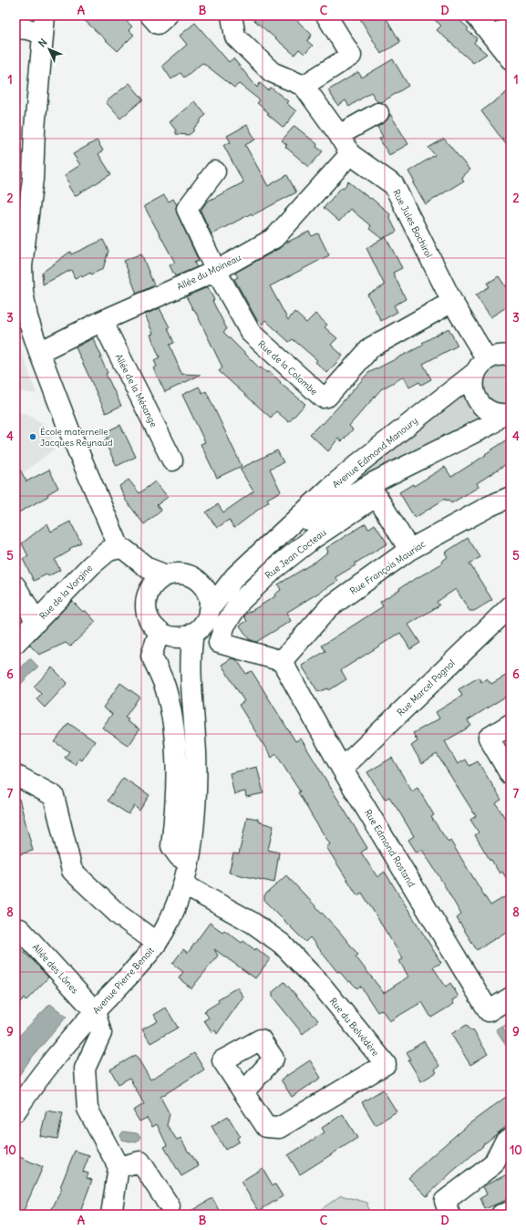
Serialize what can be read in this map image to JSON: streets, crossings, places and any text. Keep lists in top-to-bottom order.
{
  "streets": {
    "street": [
      "Rue Jules Bochirol",
      "Allée du Moineau",
      "Rue de la Colombe",
      "Allée de la Mésange",
      "Avenue Edmond Manoury",
      "Rue Jean Cocteau",
      "Rue François Mauriac",
      "Rue de la Vorgine",
      "Rue Marcel Pagnol",
      "Rue Edmond Rostand",
      "Allée des Lônes",
      "Avenue Pierre Benoit",
      "Rue du Belvédère"
    ]
  },
  "crossings": [
    ["Rue Jules Bochirol", "Allée du Moineau"],
    ["Rue Jules Bochirol", "Rue de la Colombe"],
    ["Rue Jules Bochirol", "Avenue Edmond Manoury"],
    ["Allée du Moineau", "Rue de la Colombe"],
    ["Allée du Moineau", "Allée de la Mésange"],
    ["Avenue Edmond Manoury", "Avenue Pierre Benoit"],
    ["Rue Jean Cocteau", "Rue François Mauriac"],
    ["Rue Jean Cocteau", "Rue Edmond Rostand"],
    ["Rue François Mauriac", "Rue Edmond Rostand"],
    ["Rue Marcel Pagnol", "Rue Edmond Rostand"],
    ["Allée des Lônes", "Avenue Pierre Benoit"],
    ["Avenue Pierre Benoit", "Rue du Belvédère"]
  ],
  "places": ["École maternelle Jacques Reynaud"],
  "north": "top left",
  "grid": {
    "columns": [
      "A",
      "B",
      "C",
      "D"
    ],
    "rows": [
      "1",
      "2",
      "3",
      "4",
      "5",
      "6",
      "7",
      "8",
      "9",
      "10"
    ]
  }
}
